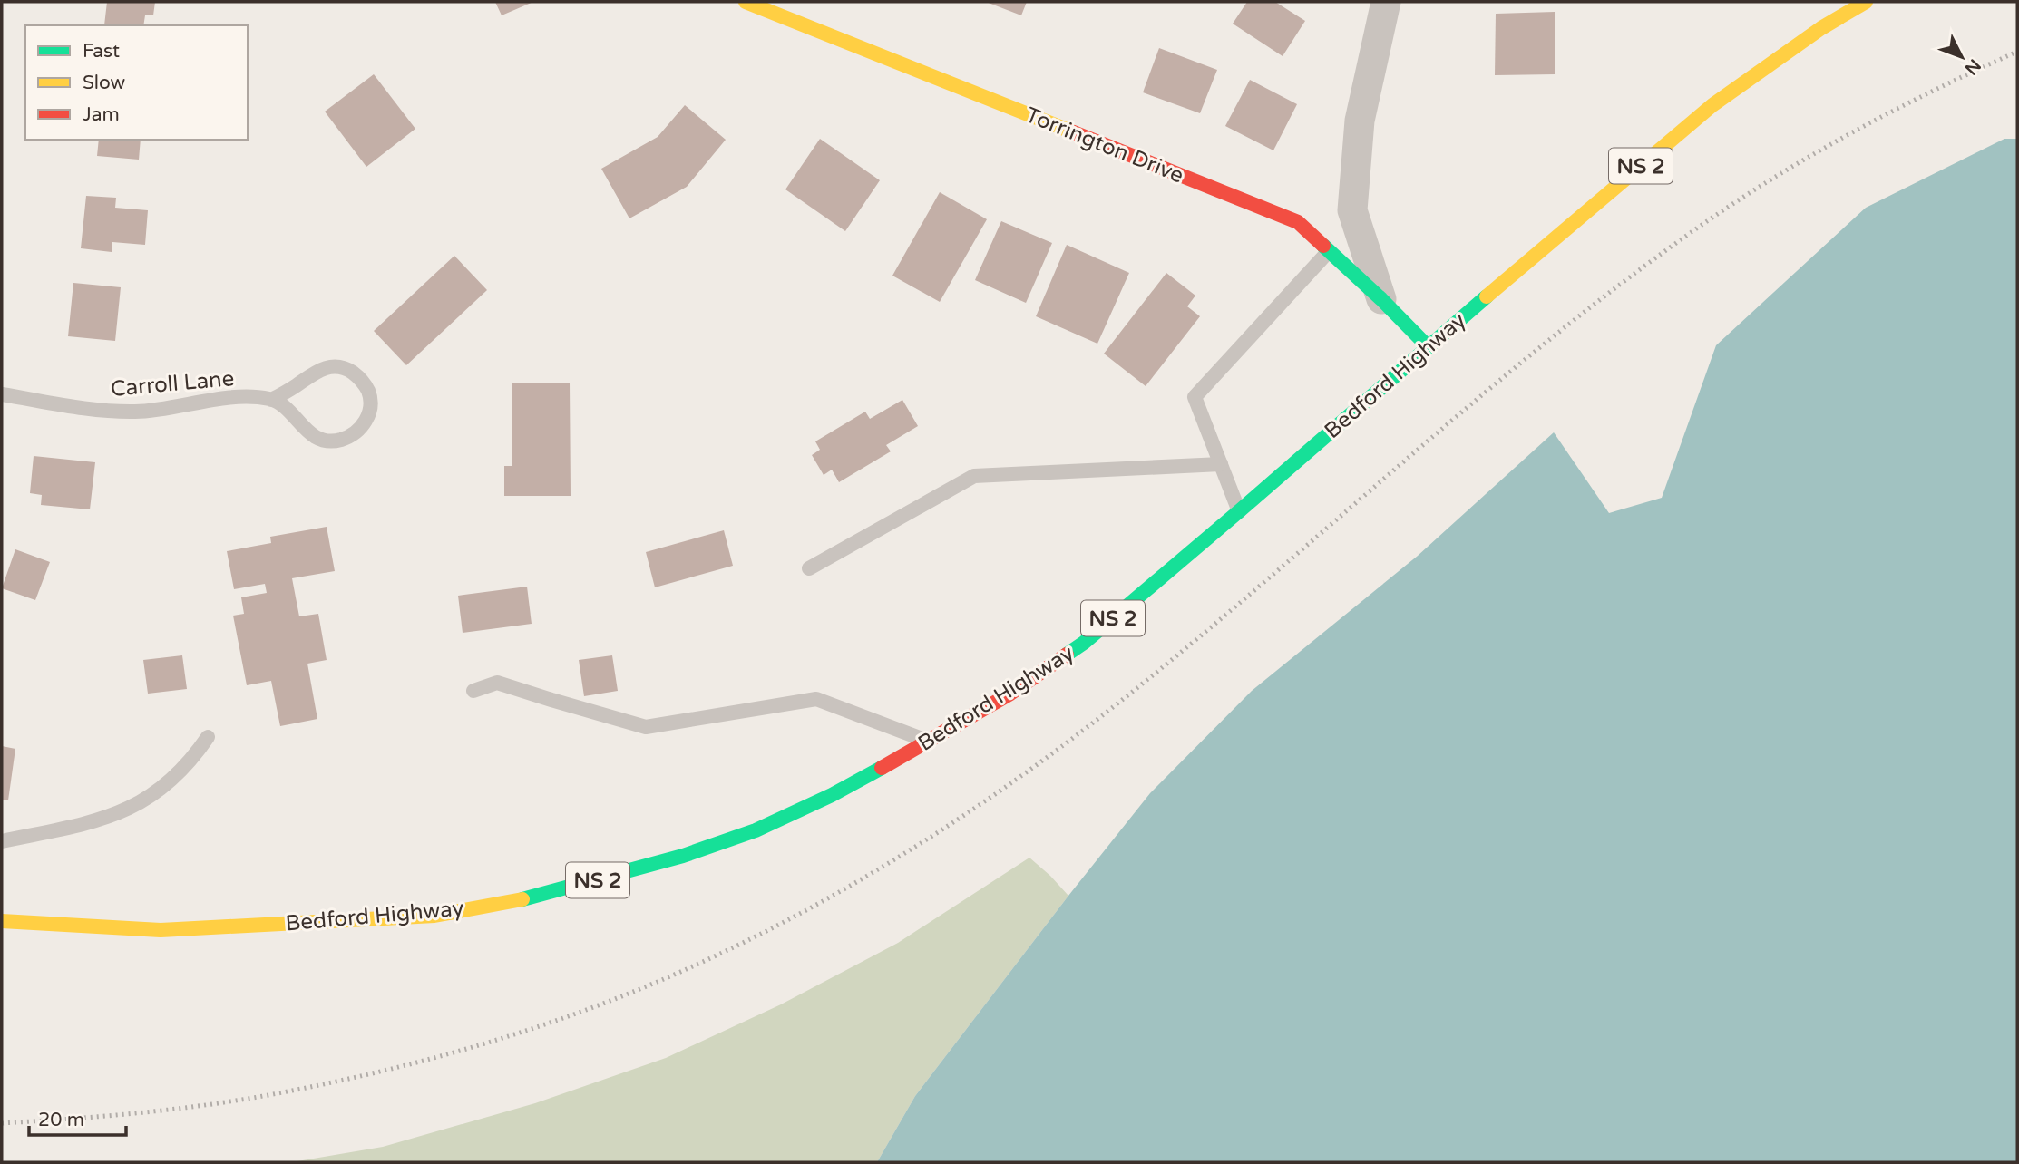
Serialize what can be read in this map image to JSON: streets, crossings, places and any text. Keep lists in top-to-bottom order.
{
  "streets": {
    "main road": ["Torrington Drive", "NS 2", "Bedford Highway"],
    "lane": ["Carroll Lane"]
  },
  "crossings": [
    ["Torrington Drive", "Bedford Highway"]
  ],
  "legend": ["Fast", "Slow", "Jam"],
  "scale_bar": "20 m",
  "north": "bottom right"
}
